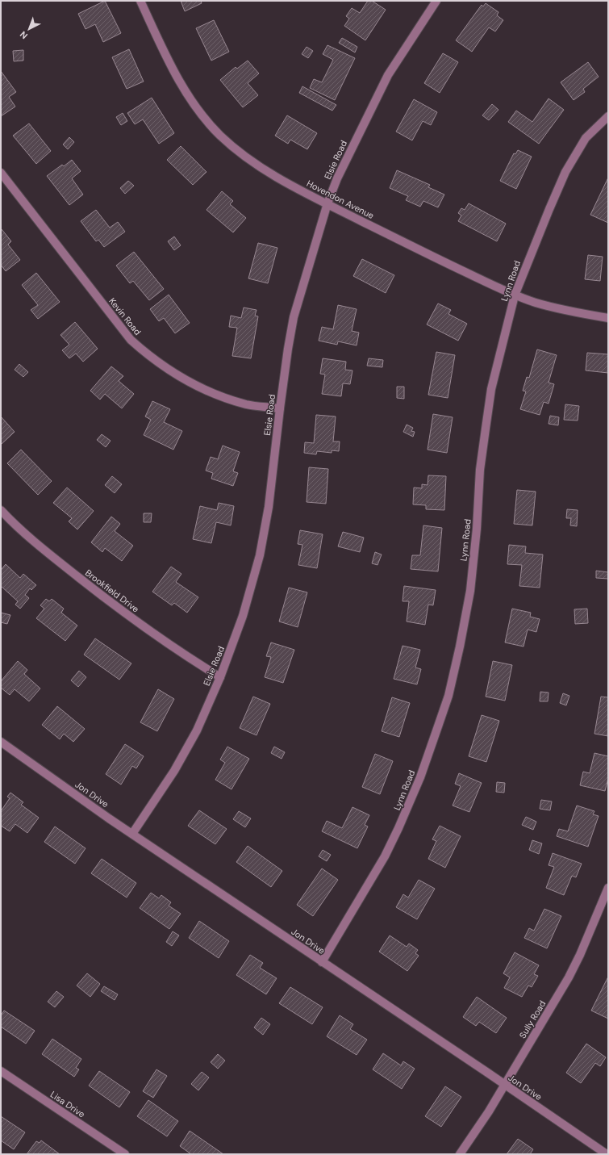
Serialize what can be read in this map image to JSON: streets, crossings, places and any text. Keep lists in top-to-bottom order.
{
  "streets": {
    "street": [
      "Elsie Road",
      "Hovendon Avenue",
      "Lynn Road",
      "Kevin Road",
      "Brookfield Drive",
      "Jon Drive",
      "Sully Road",
      "Lisa Drive"
    ]
  },
  "crossings": [
    ["Elsie Road", "Hovendon Avenue"],
    ["Elsie Road", "Kevin Road"],
    ["Elsie Road", "Brookfield Drive"],
    ["Elsie Road", "Jon Drive"],
    ["Hovendon Avenue", "Lynn Road"],
    ["Lynn Road", "Jon Drive"],
    ["Jon Drive", "Sully Road"]
  ],
  "north": "bottom left"
}
